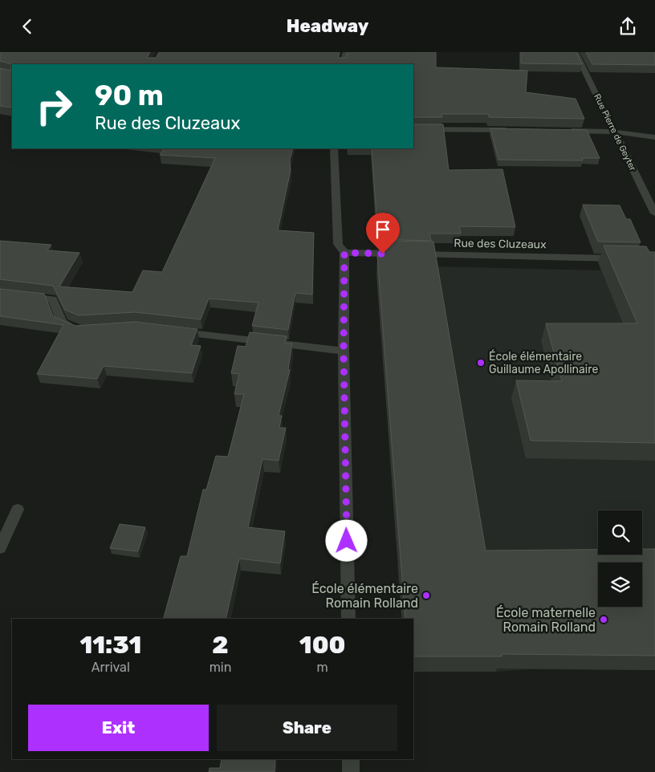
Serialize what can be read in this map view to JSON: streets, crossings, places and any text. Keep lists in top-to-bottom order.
{
  "streets": {
    "street": ["Rue Pierre de Geyter", "Rue des Cluzeaux"]
  },
  "places": ["École élémentaire Guillaume Apollinaire", "École élémentaire Romain Rolland", "École maternelle Romain Rolland"],
  "page": {
    "header": "Headway",
    "turn": ["90 m", "Rue des Cluzeaux"],
    "eta": [
      "11:31",
      "Arrival",
      "2",
      "min",
      "100",
      "m"
    ],
    "buttons": ["Exit", "Share"]
  }
}
